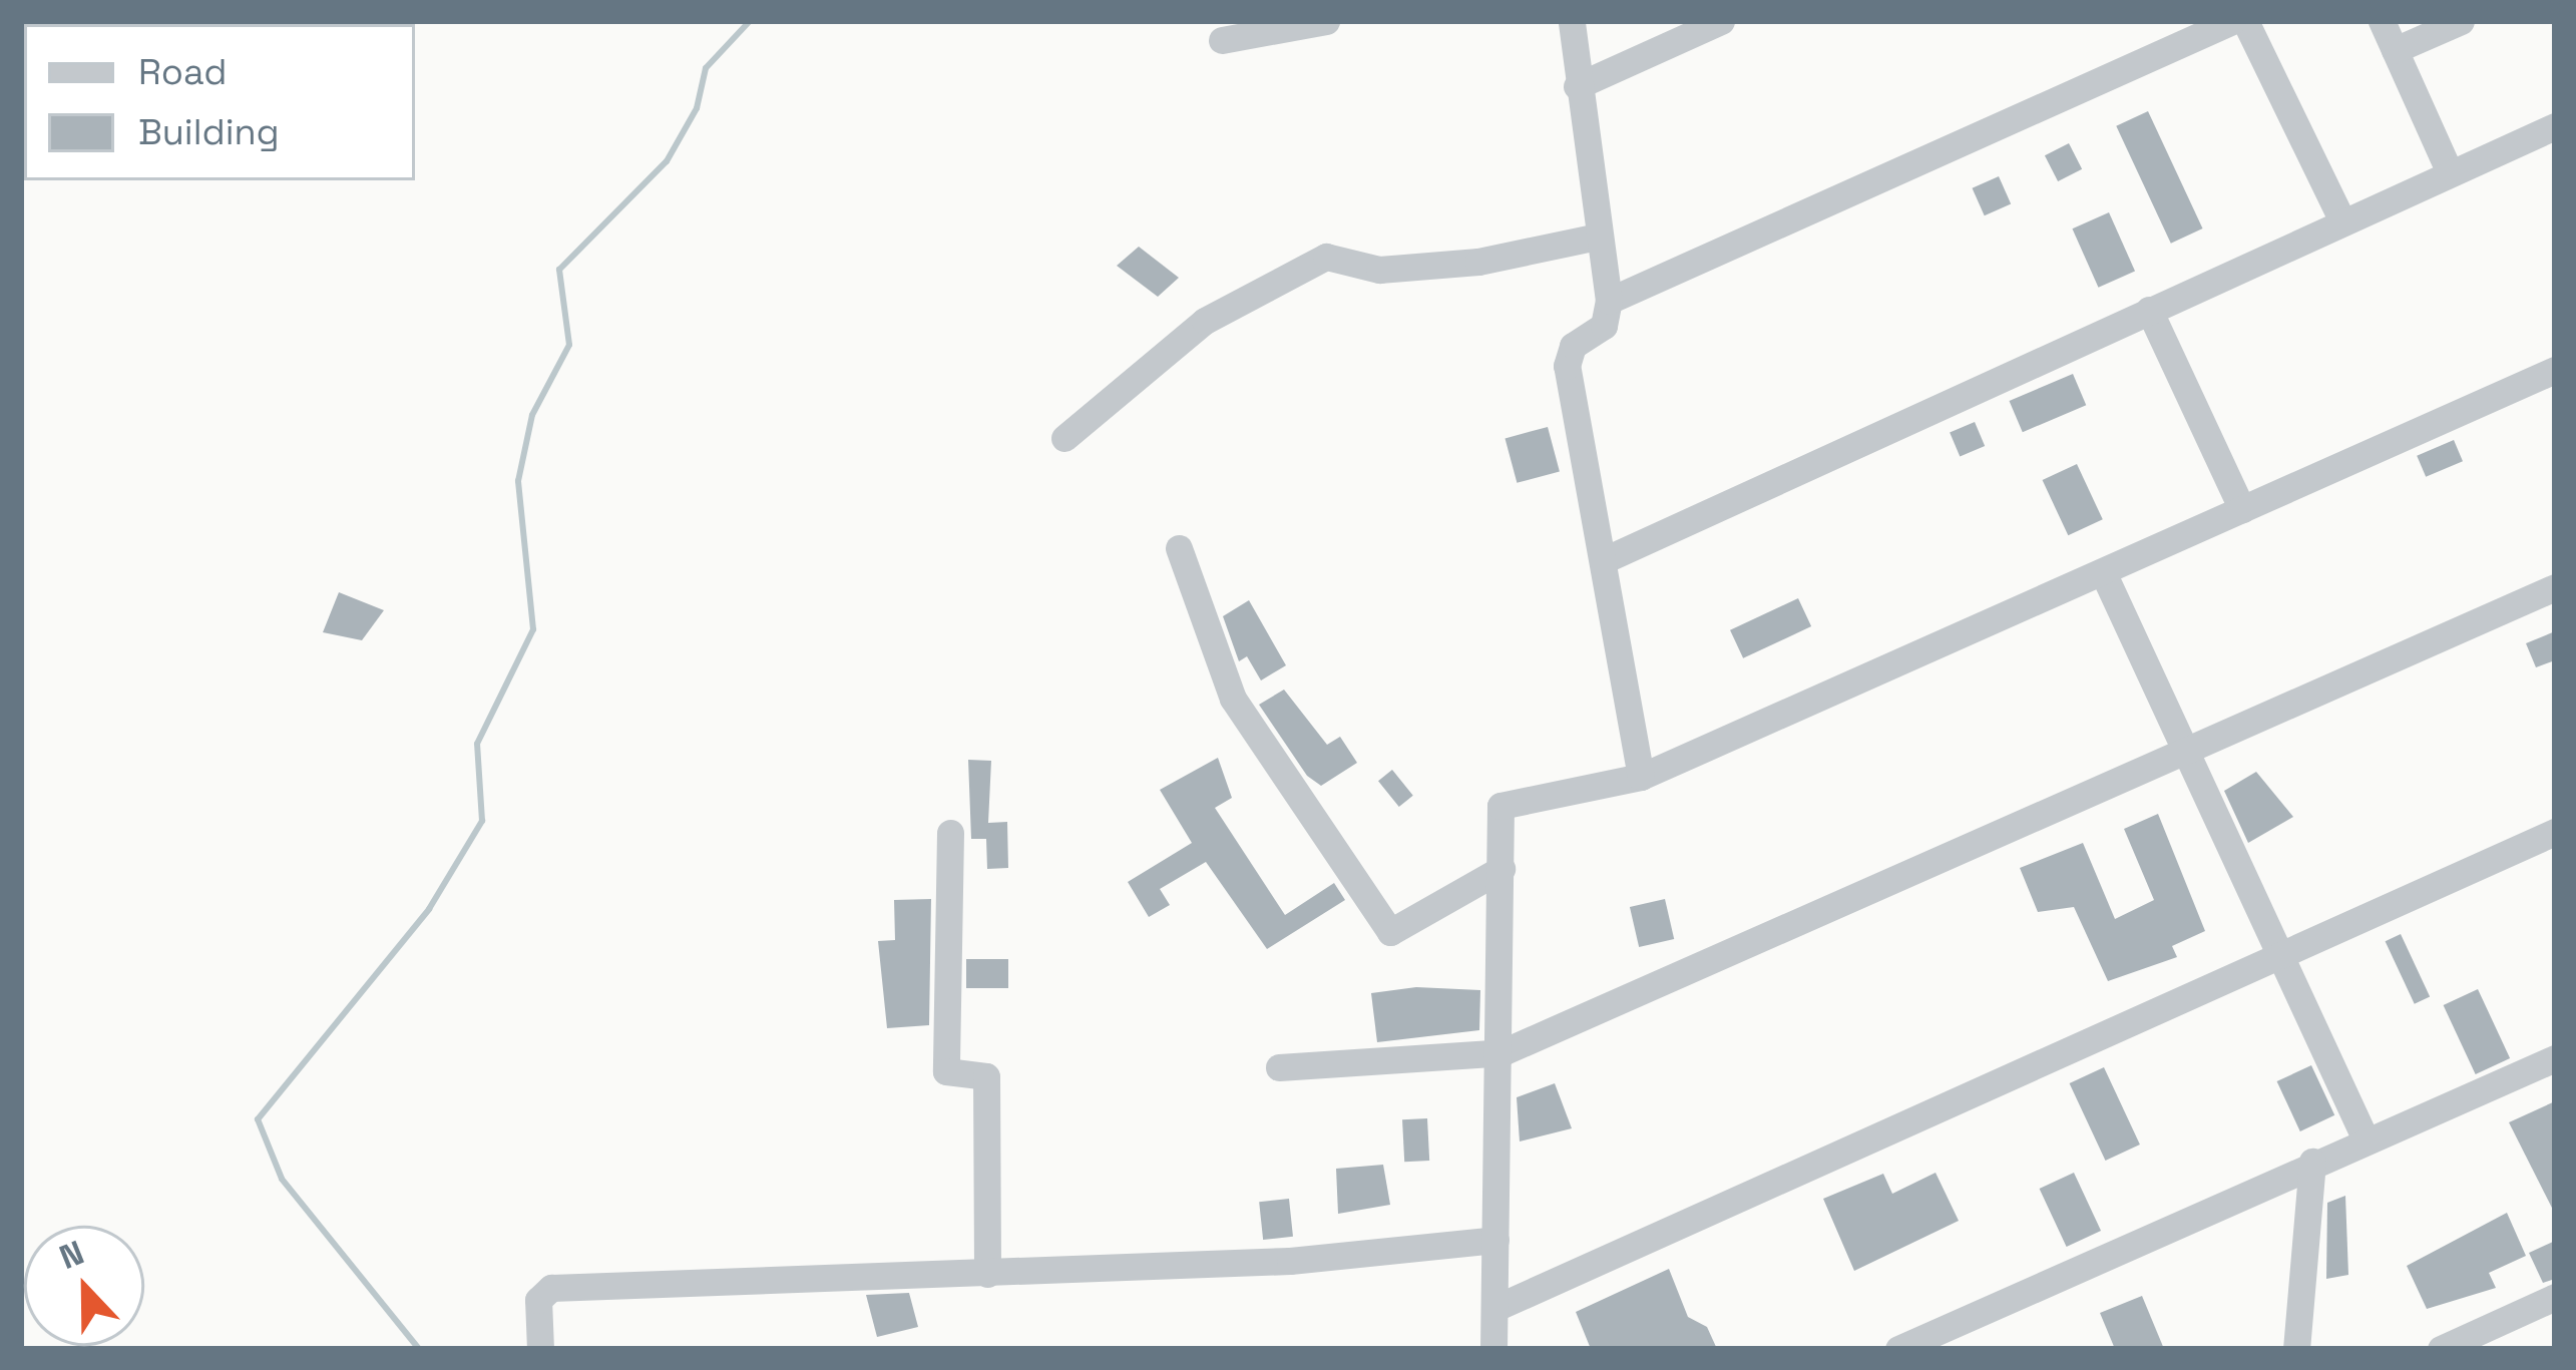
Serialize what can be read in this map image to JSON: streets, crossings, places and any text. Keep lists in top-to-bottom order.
{
  "legend": ["Road", "Building"],
  "north": "top"
}
